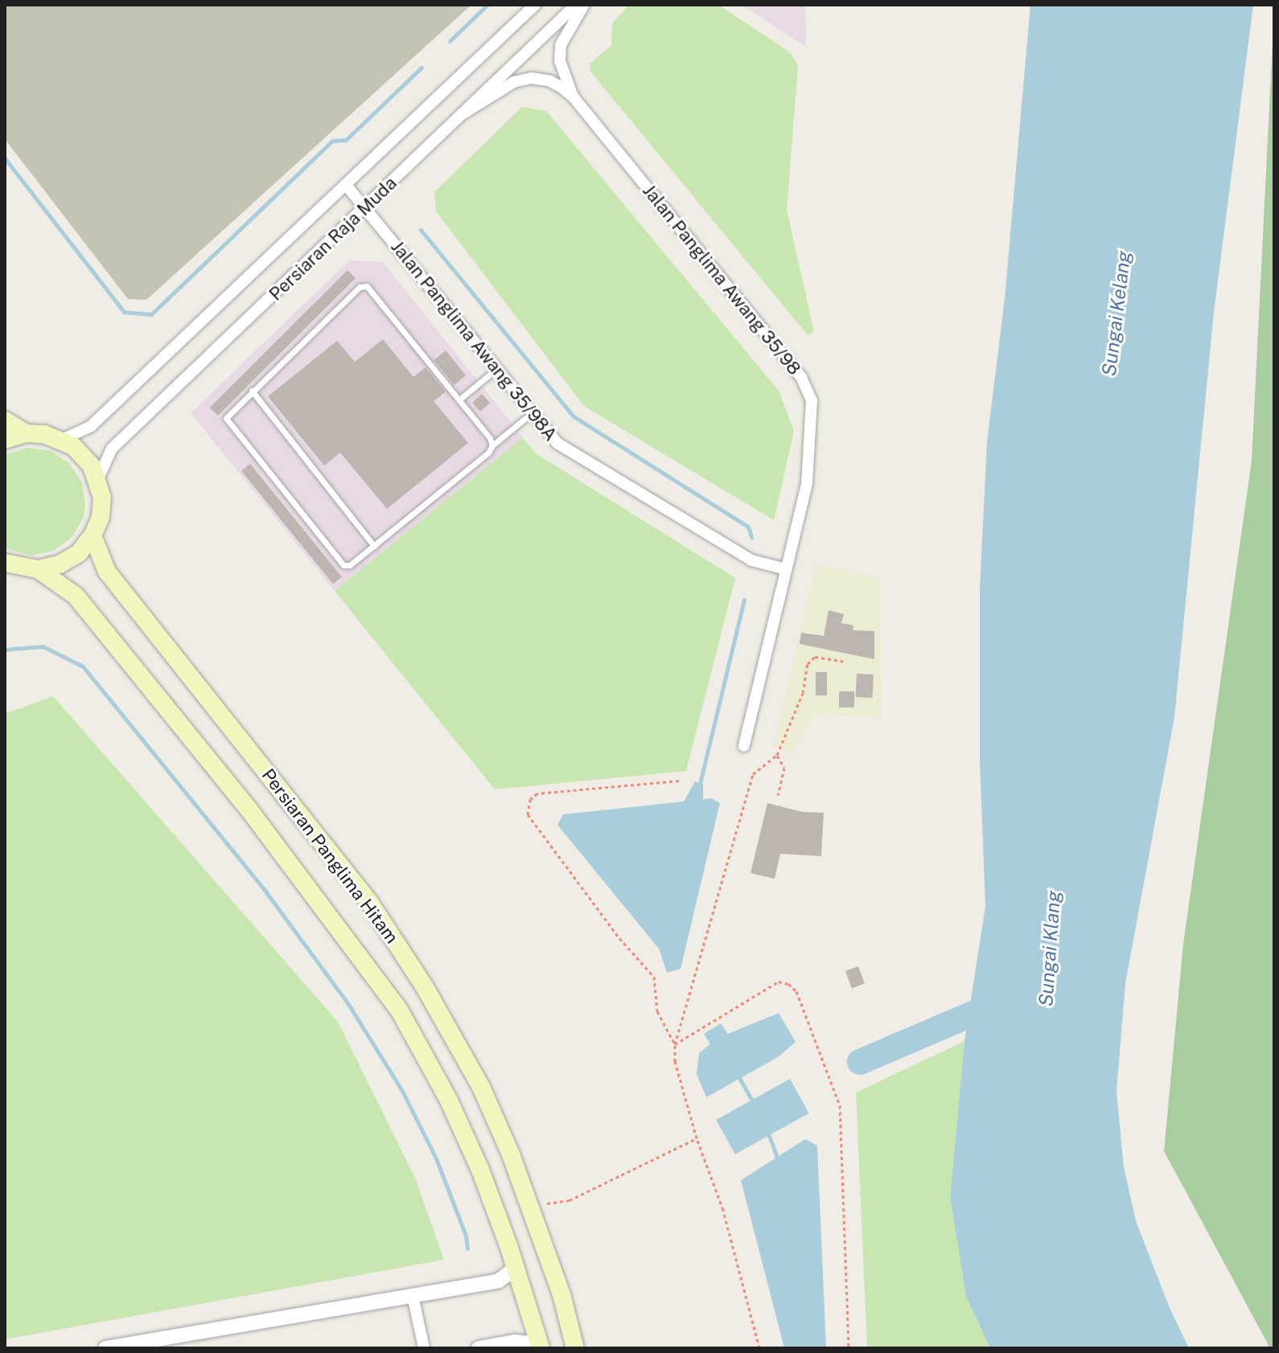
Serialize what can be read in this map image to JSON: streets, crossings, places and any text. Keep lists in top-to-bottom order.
{
  "streets": {
    "main road": ["Persiaran Panglima Hitam"],
    "street": ["Persiaran Raja Muda", "Jalan Panglima Awang 35/98", "Jalan Panglima Awang 35/98A"]
  },
  "crossings": [
    ["Persiaran Raja Muda", "Jalan Panglima Awang 35/98A"],
    ["Jalan Panglima Awang 35/98", "Jalan Panglima Awang 35/98A"]
  ],
  "water": ["Sungai Kelang", "Sungai Klang"]
}
